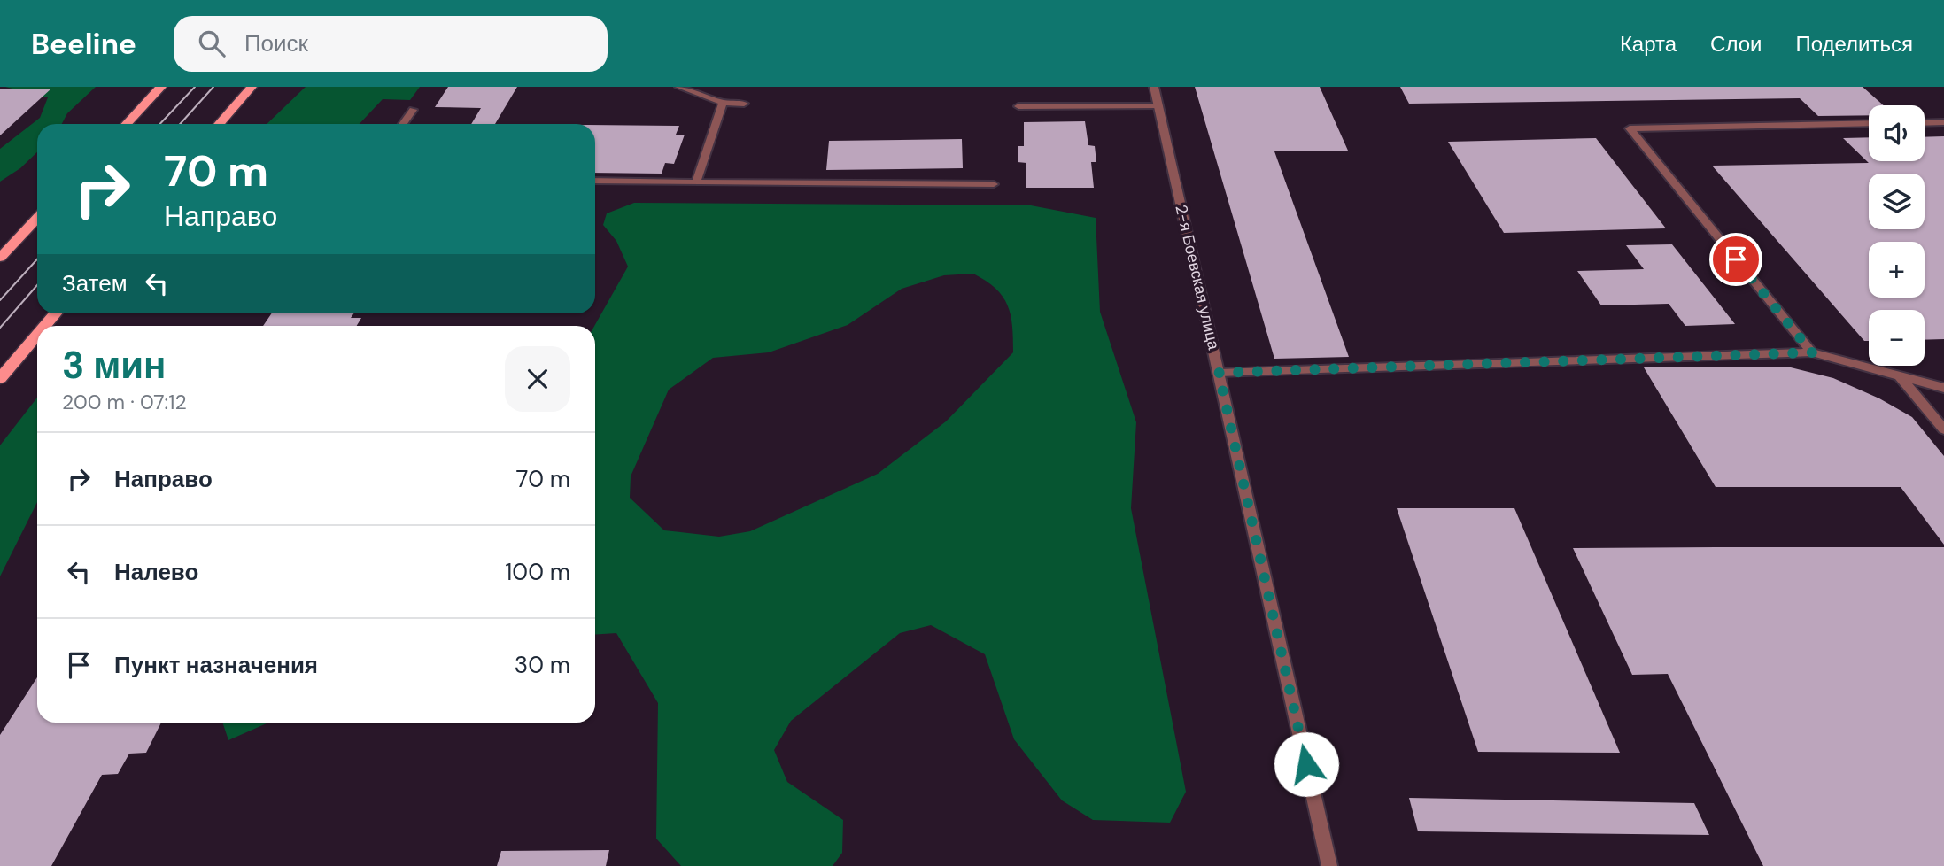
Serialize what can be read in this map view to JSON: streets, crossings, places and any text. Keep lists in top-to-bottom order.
{
  "streets": {
    "street": ["2-я Боевская улица"]
  },
  "page": {
    "header": "Beeline",
    "search": "Поиск",
    "nav": ["Карта", "Слои", "Поделиться"],
    "map_buttons": ["+", "−"],
    "turn": ["70 m", "Направо"],
    "then": "Затем",
    "heading": ["3 мин", "200 m · 07:12"],
    "list": [
      {
        "name": "Направо",
        "value": "70 m"
      },
      {
        "name": "Налево",
        "value": "100 m"
      },
      {
        "name": "Пункт назначения",
        "value": "30 m"
      }
    ]
  }
}
